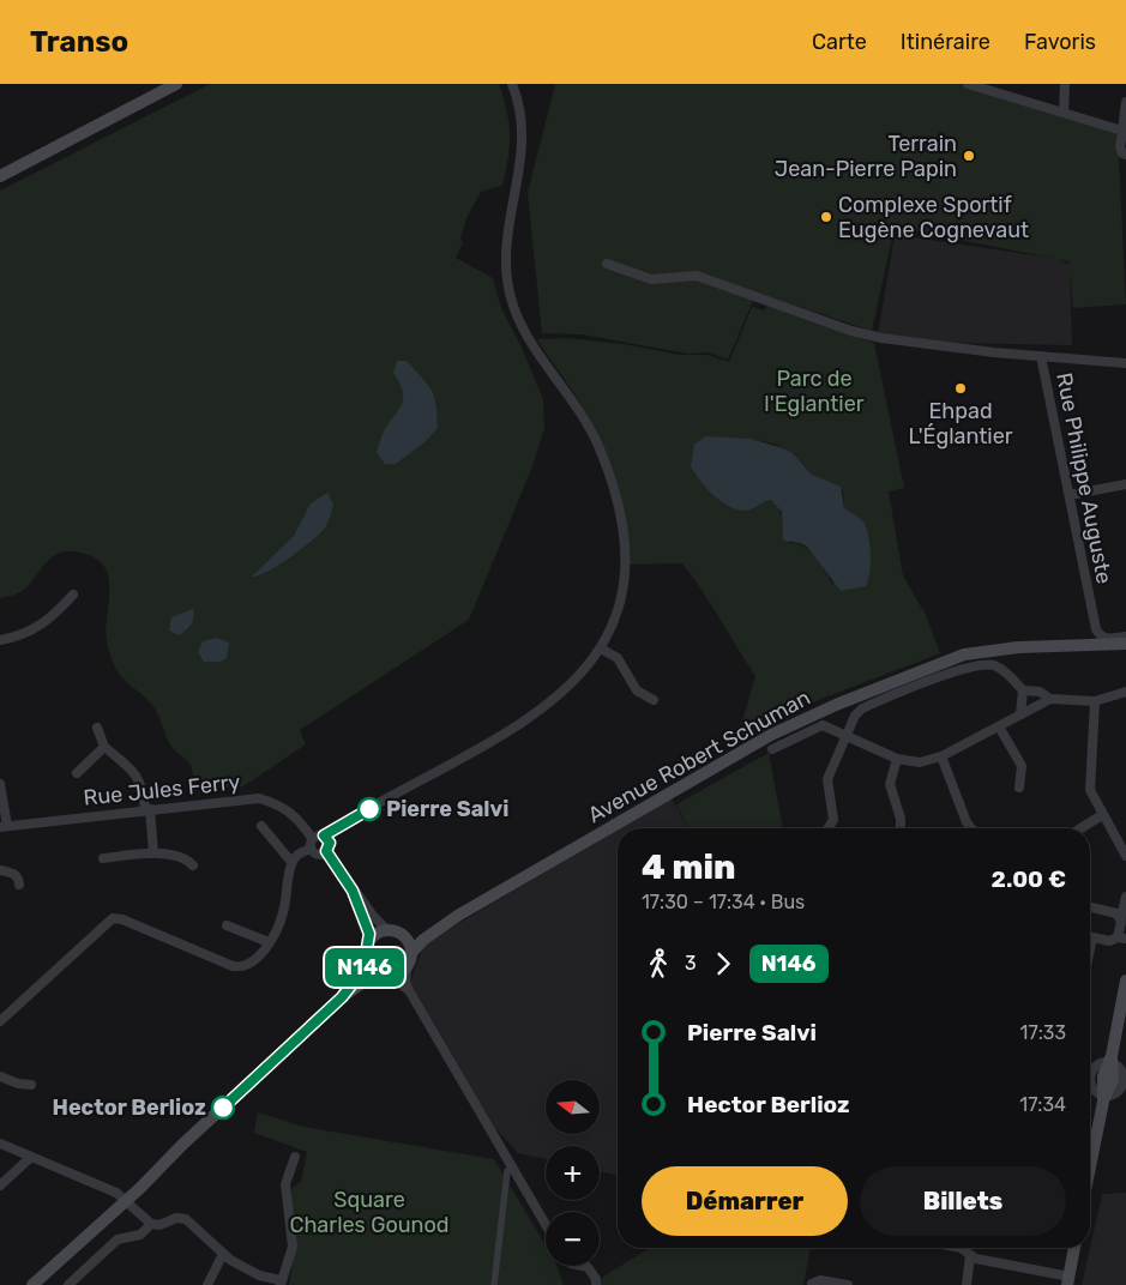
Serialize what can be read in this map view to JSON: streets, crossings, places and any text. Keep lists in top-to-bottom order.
{
  "streets": {
    "main road": ["Avenue Robert Schuman"],
    "street": ["Rue Philippe Auguste", "Rue Jules Ferry"]
  },
  "parks": ["Parc de l'Eglantier", "Square Charles Gounod"],
  "places": [
    "Terrain Jean-Pierre Papin",
    "Complexe Sportif Eugène Cognevaut",
    "Ehpad L'Églantier",
    "Pierre Salvi",
    "Hector Berlioz"
  ],
  "lines": ["bus line N146"],
  "north": "left",
  "page": {
    "header": "Transo",
    "nav": ["Carte", "Itinéraire", "Favoris"],
    "on_map": "N146",
    "heading": ["4 min", "17:30 – 17:34 · Bus", "2.00 €"],
    "legs": ["3", "N146"],
    "list": [
      {
        "name": "Pierre Salvi",
        "value": "17:33"
      },
      {
        "name": "Hector Berlioz",
        "value": "17:34"
      }
    ],
    "map_buttons": ["+", "−"],
    "buttons": ["Démarrer", "Billets"]
  }
}
